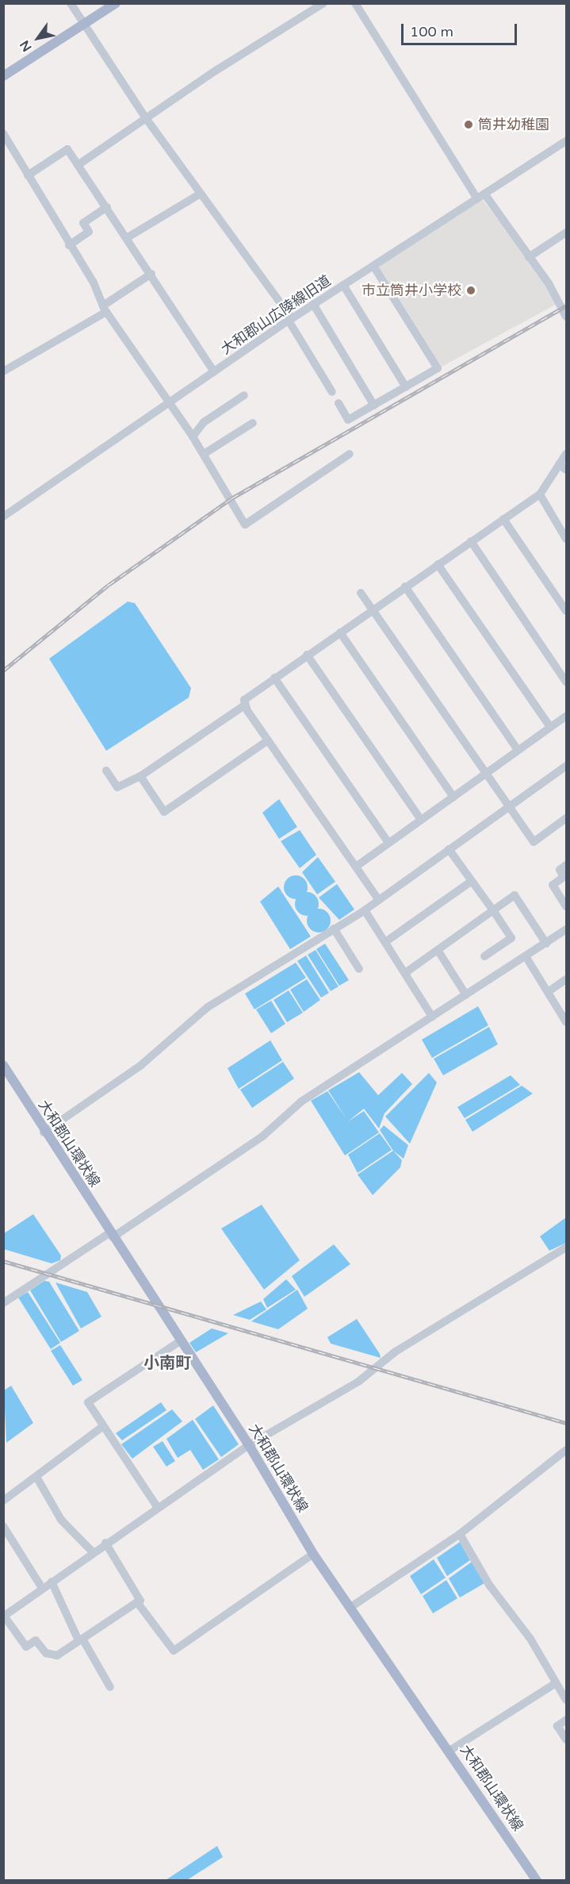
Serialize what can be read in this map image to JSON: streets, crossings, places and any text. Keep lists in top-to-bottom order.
{
  "streets": {
    "main road": ["大和郡山環状線"],
    "street": ["大和郡山広陵線旧道"]
  },
  "districts": ["小南町"],
  "places": ["筒井幼稚園", "市立筒井小学校"],
  "scale_bar": "100 m",
  "north": "bottom left"
}
